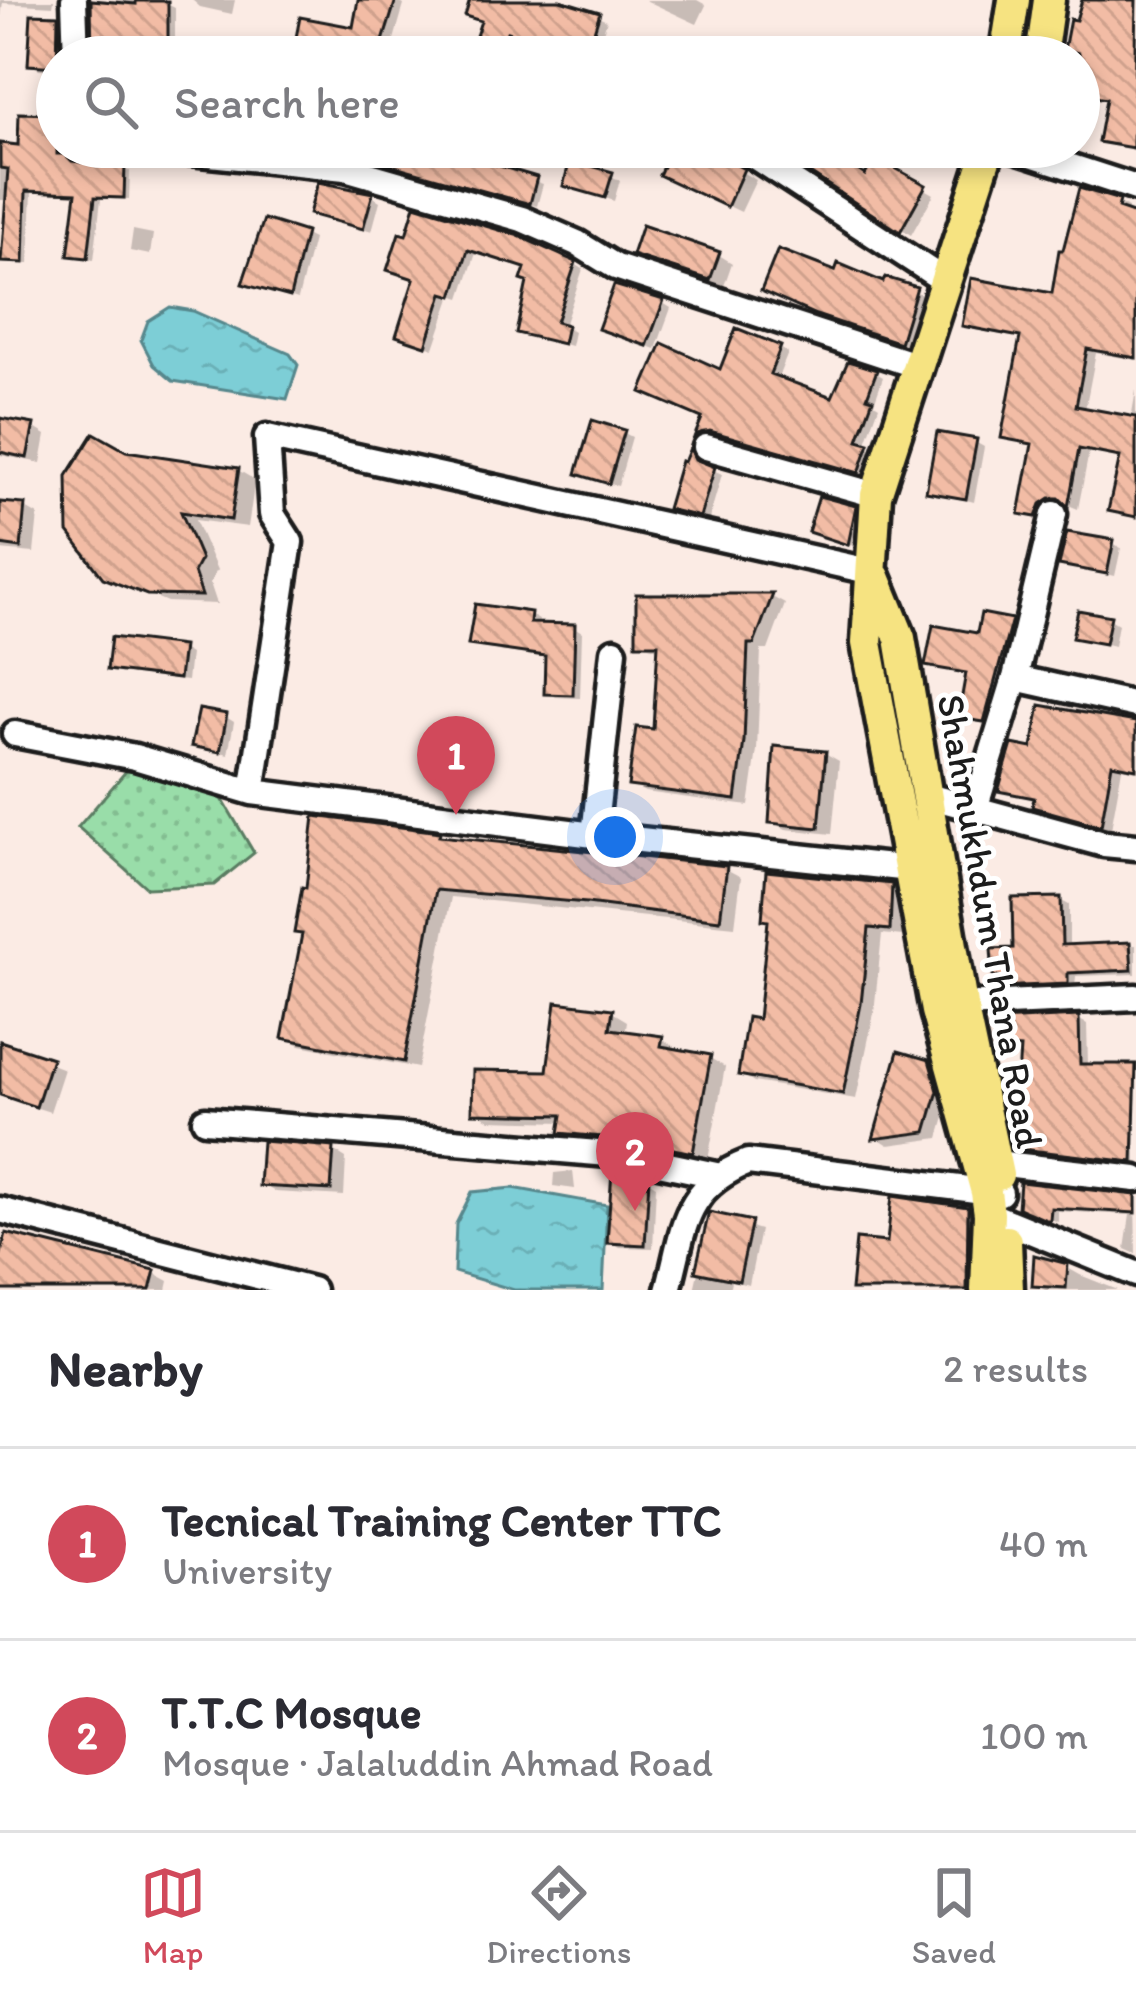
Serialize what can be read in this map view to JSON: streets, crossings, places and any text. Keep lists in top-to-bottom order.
{
  "streets": {
    "main road": ["Shahmukhdum Thana Road"]
  },
  "page": {
    "search": "Search here",
    "pins": ["1", "2"],
    "heading": ["Nearby", "2 results"],
    "list": [
      {
        "mark": "1",
        "name": "Tecnical Training Center TTC",
        "note": "University",
        "value": "40 m"
      },
      {
        "mark": "2",
        "name": "T.T.C Mosque",
        "note": "Mosque · Jalaluddin Ahmad Road",
        "value": "100 m"
      }
    ],
    "nav": ["Map", "Directions", "Saved"]
  }
}
